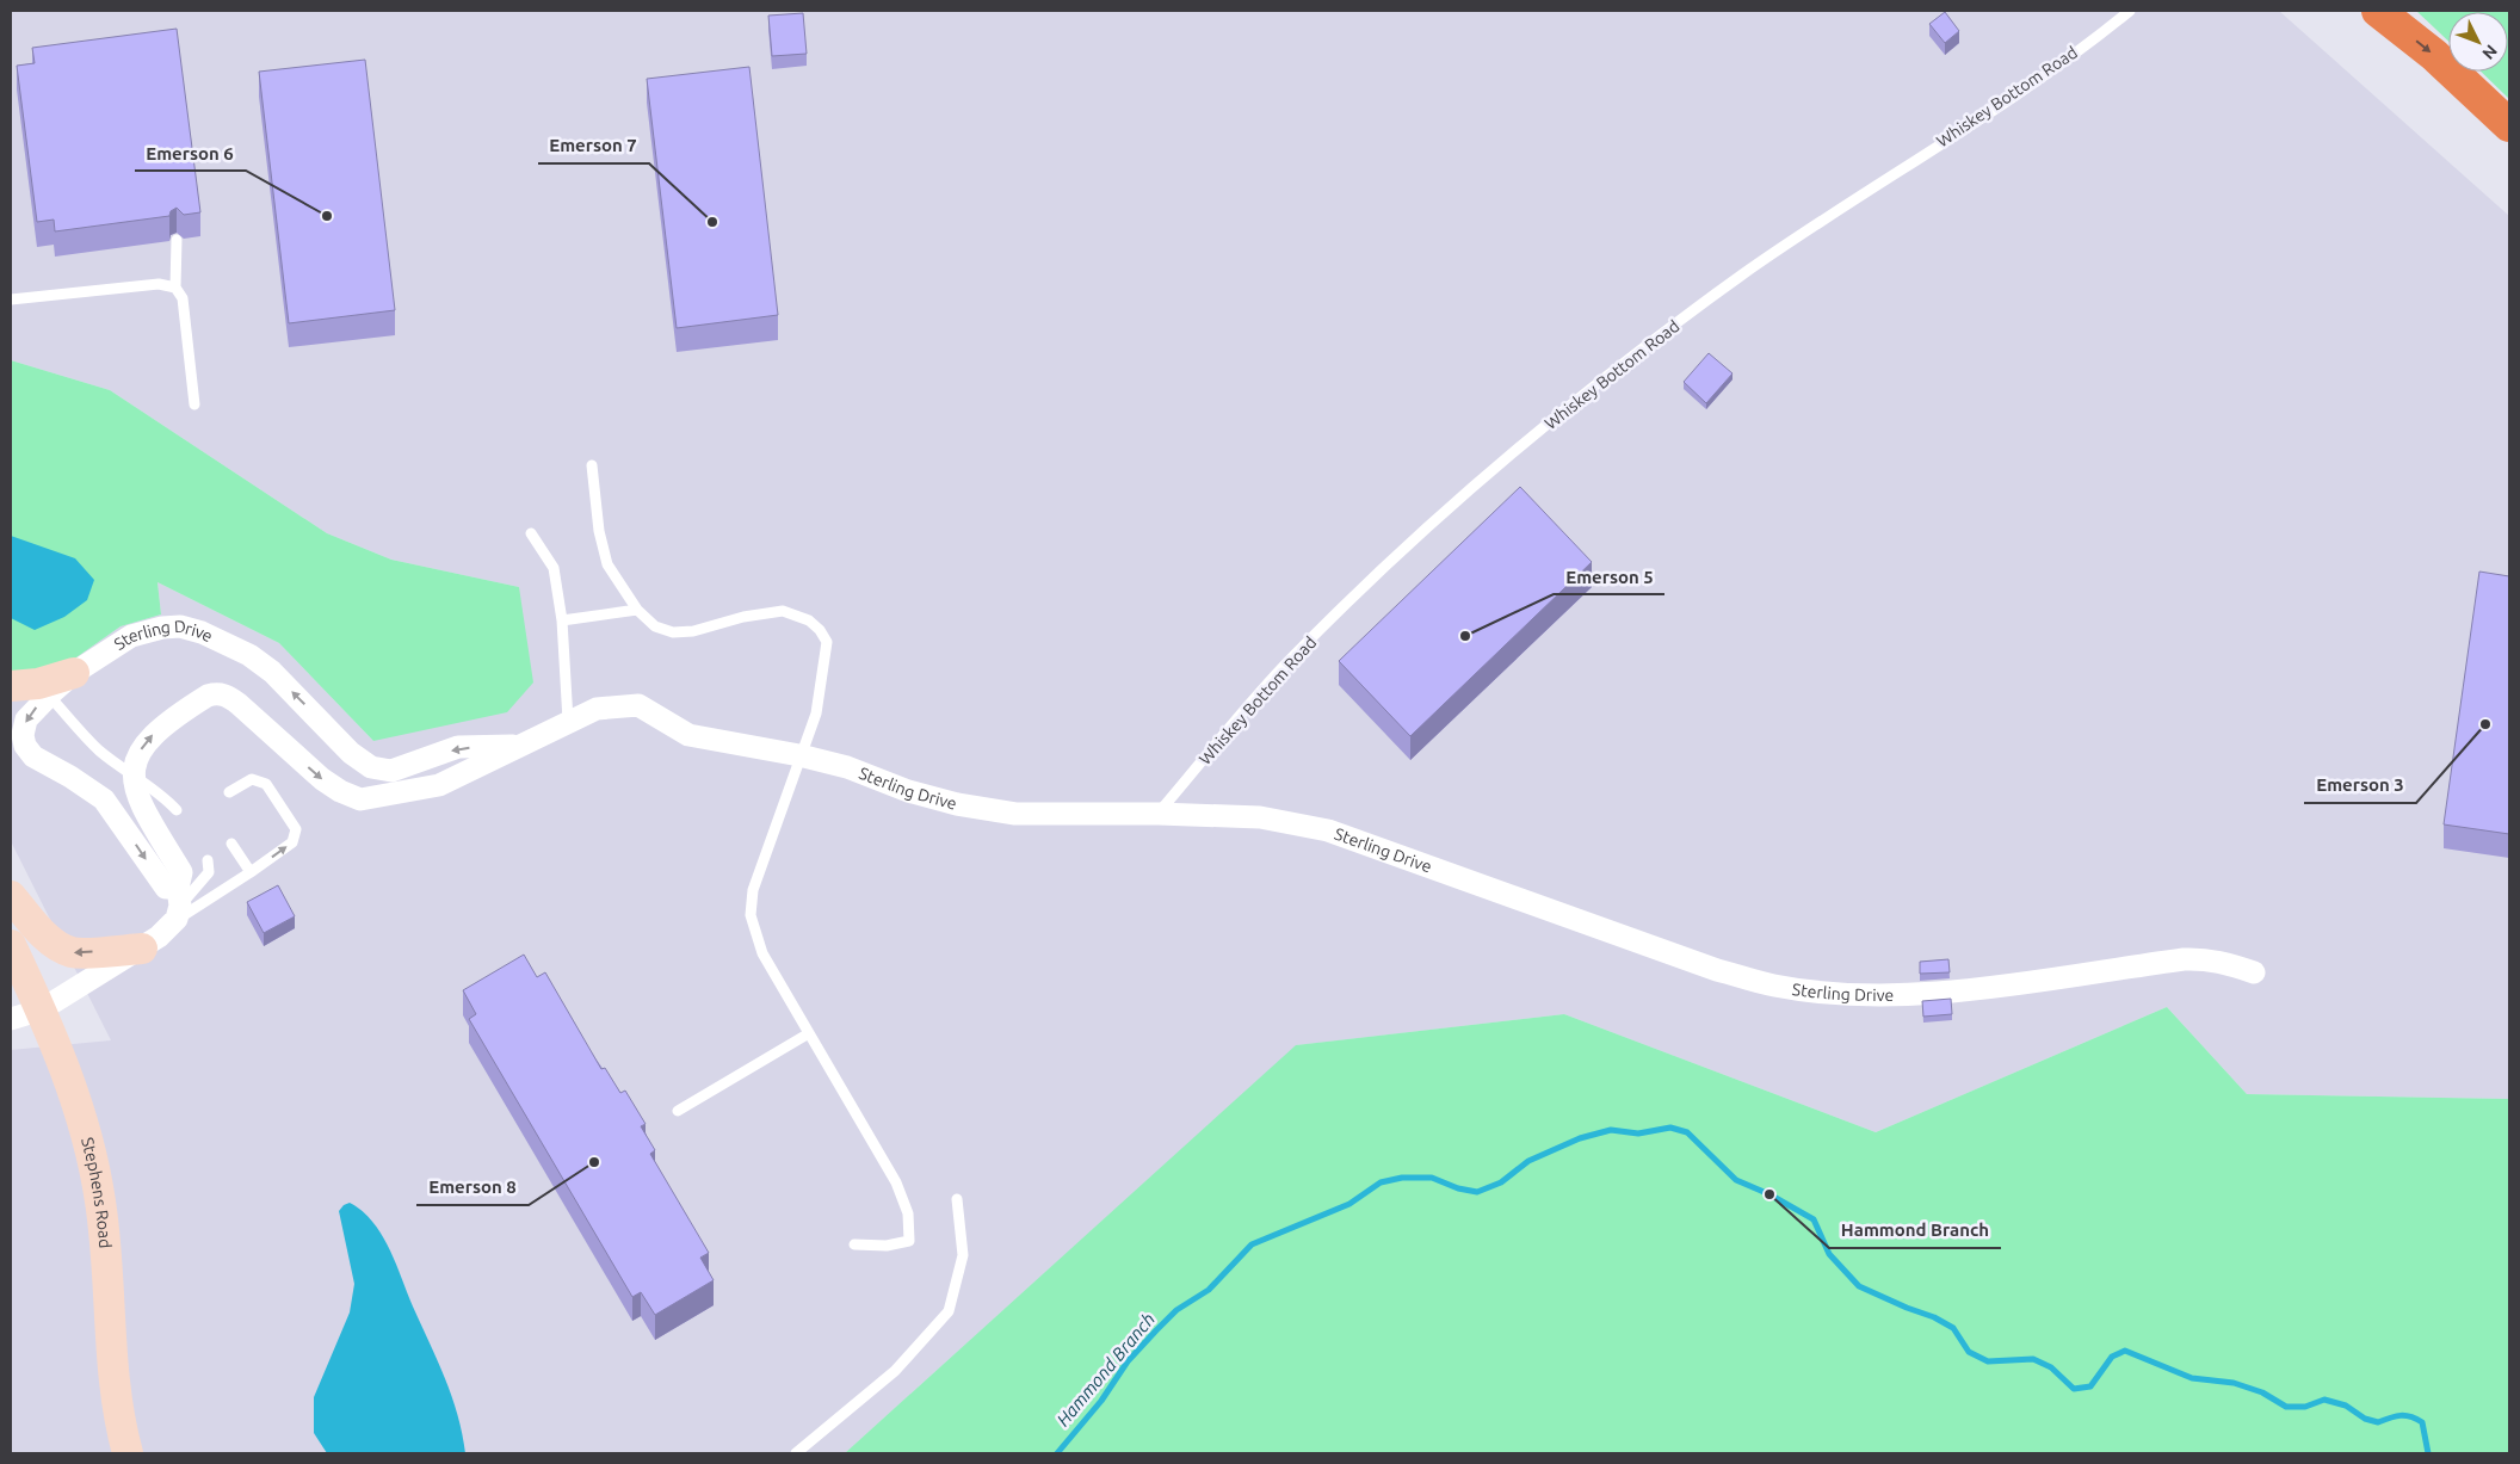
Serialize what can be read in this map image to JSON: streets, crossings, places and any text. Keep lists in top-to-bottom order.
{
  "streets": {
    "street": ["Sterling Drive", "Stephens Road"],
    "lane": ["Whiskey Bottom Road"]
  },
  "crossings": [
    ["Whiskey Bottom Road", "Sterling Drive"]
  ],
  "water": ["Hammond Branch"],
  "places": [
    "Emerson 6",
    "Emerson 7",
    "Emerson 5",
    "Emerson 3",
    "Emerson 8",
    "Hammond Branch"
  ],
  "north": "bottom right"
}
